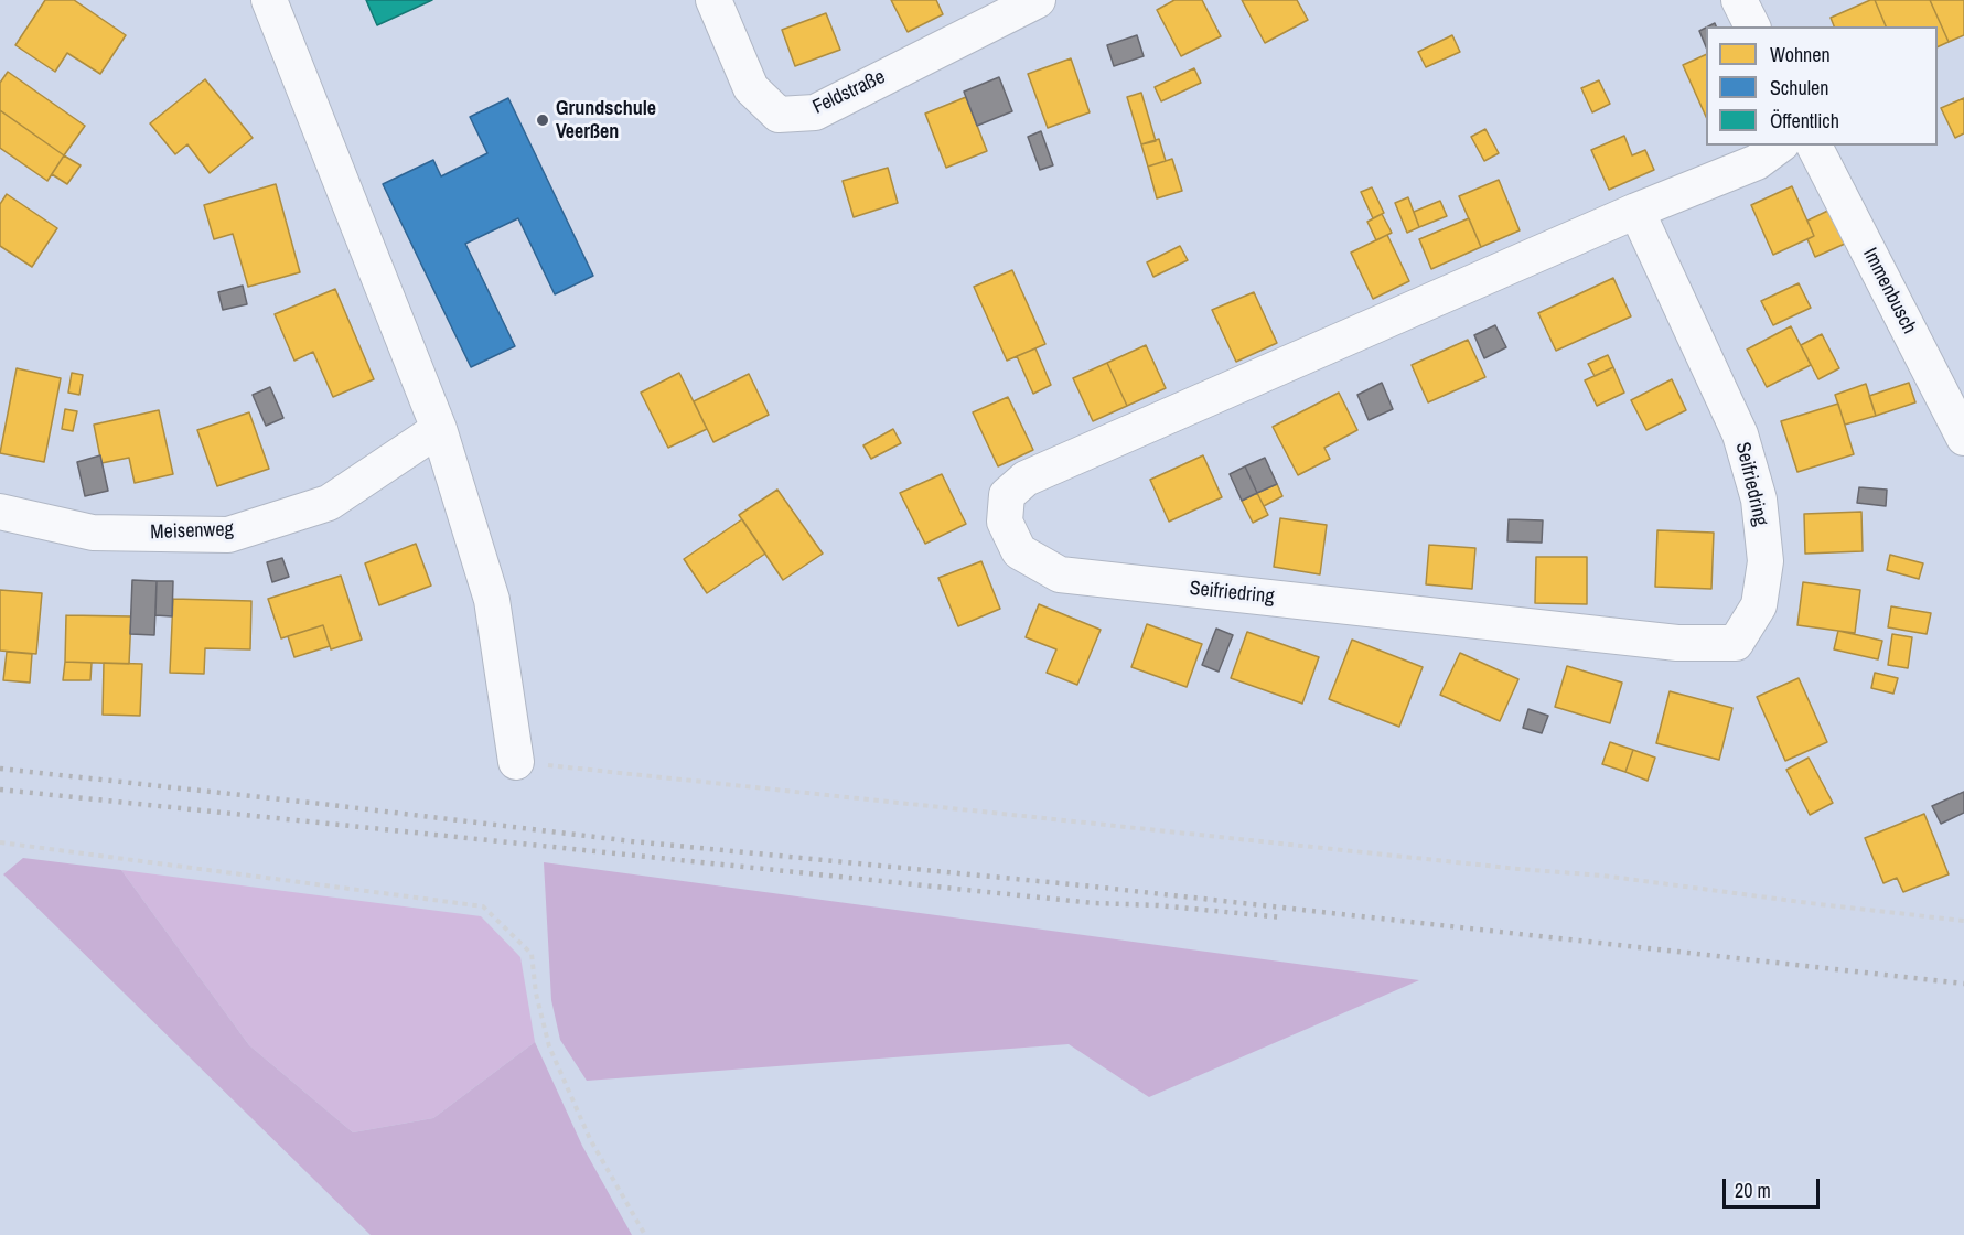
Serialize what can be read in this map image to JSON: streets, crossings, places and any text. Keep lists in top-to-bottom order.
{
  "streets": {
    "street": [
      "Feldstraße",
      "Immenbusch",
      "Seifriedring",
      "Meisenweg"
    ]
  },
  "places": ["Grundschule Veerßen"],
  "legend": ["Wohnen", "Schulen", "Öffentlich"],
  "scale_bar": "20 m"
}
